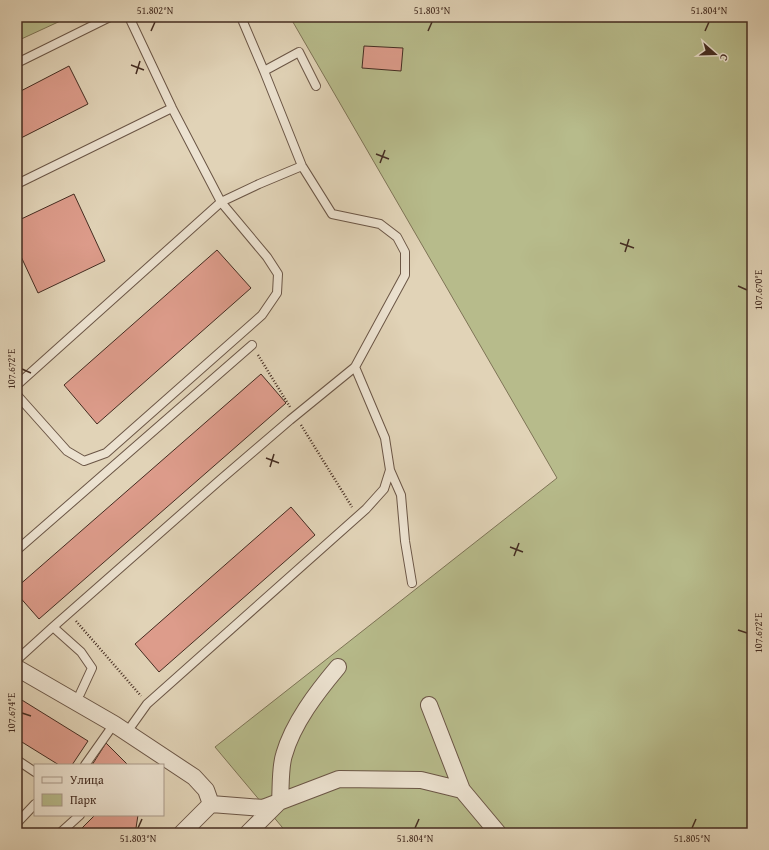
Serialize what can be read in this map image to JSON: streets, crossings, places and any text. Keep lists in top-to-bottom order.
{
  "legend": ["Улица", "Парк"],
  "north": "right",
  "coordinates": [
    "51.802°N",
    "51.803°N",
    "51.804°N",
    "107.670°E",
    "107.672°E",
    "107.674°E",
    "51.805°N"
  ]
}
